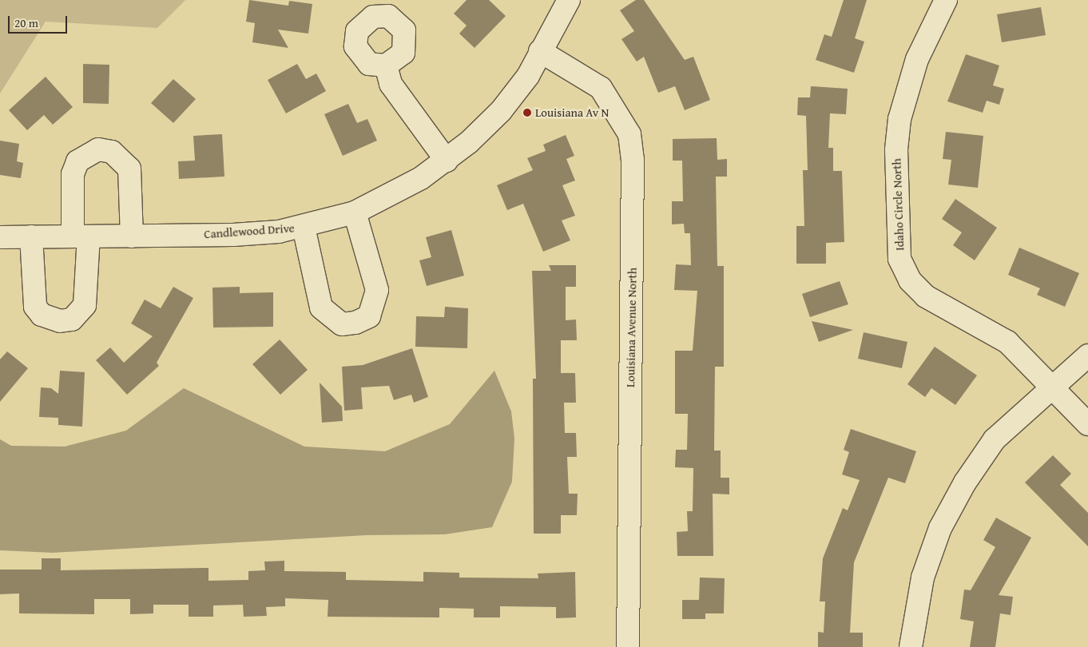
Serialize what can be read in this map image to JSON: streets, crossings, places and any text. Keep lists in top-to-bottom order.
{
  "streets": {
    "street": ["Idaho Circle North", "Candlewood Drive", "Louisiana Avenue North"]
  },
  "crossings": [
    ["Candlewood Drive", "Louisiana Avenue North"]
  ],
  "places": ["Louisiana Av N"],
  "scale_bar": "20 m"
}
